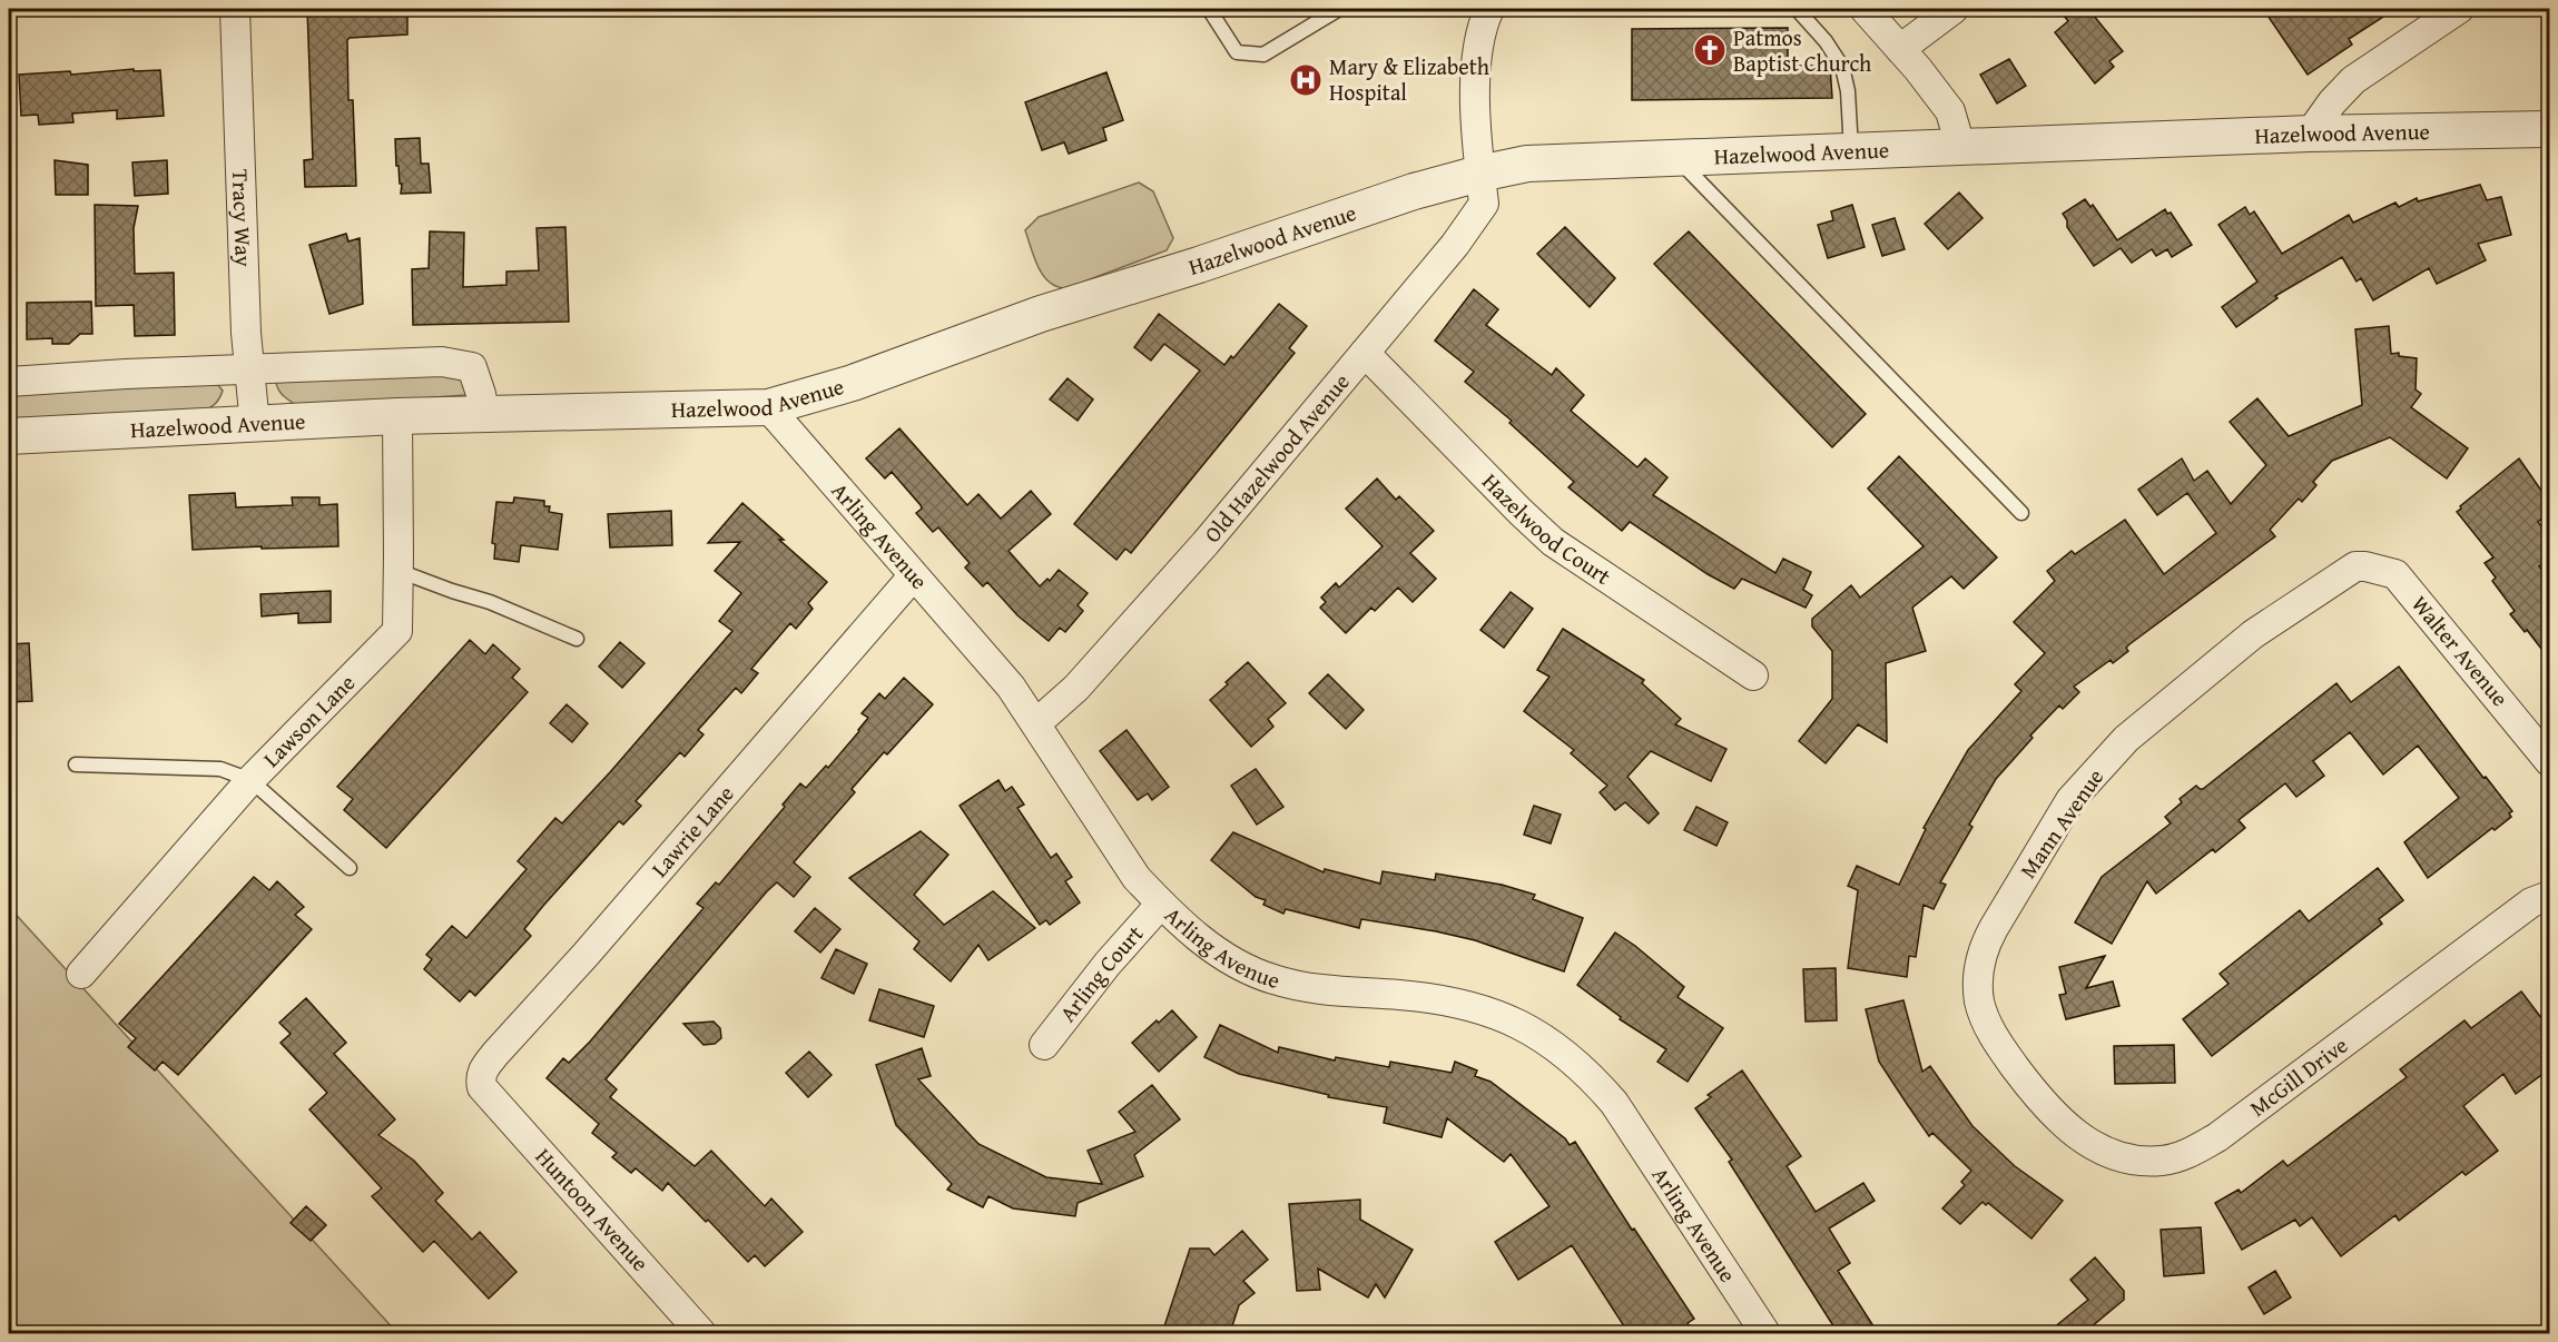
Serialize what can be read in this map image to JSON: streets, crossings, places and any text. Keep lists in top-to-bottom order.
{
  "streets": {
    "street": [
      "Hazelwood Avenue",
      "Tracy Way",
      "Old Hazelwood Avenue",
      "Hazelwood Court",
      "Arling Avenue",
      "Walter Avenue",
      "Lawson Lane",
      "Mann Avenue",
      "Lawrie Lane",
      "Arling Court",
      "McGill Drive",
      "Huntoon Avenue"
    ]
  },
  "crossings": [
    ["Hazelwood Avenue", "Tracy Way"],
    ["Hazelwood Avenue", "Old Hazelwood Avenue"],
    ["Hazelwood Avenue", "Arling Avenue"],
    ["Hazelwood Avenue", "Lawson Lane"],
    ["Old Hazelwood Avenue", "Hazelwood Court"],
    ["Old Hazelwood Avenue", "Arling Avenue"],
    ["Arling Avenue", "Lawrie Lane"],
    ["Arling Avenue", "Arling Court"],
    ["Walter Avenue", "Mann Avenue"],
    ["Mann Avenue", "McGill Drive"],
    ["Lawrie Lane", "Huntoon Avenue"]
  ],
  "places": {
    "church": ["Patmos Baptist Church"],
    "hospital": ["Mary & Elizabeth Hospital"]
  }
}
